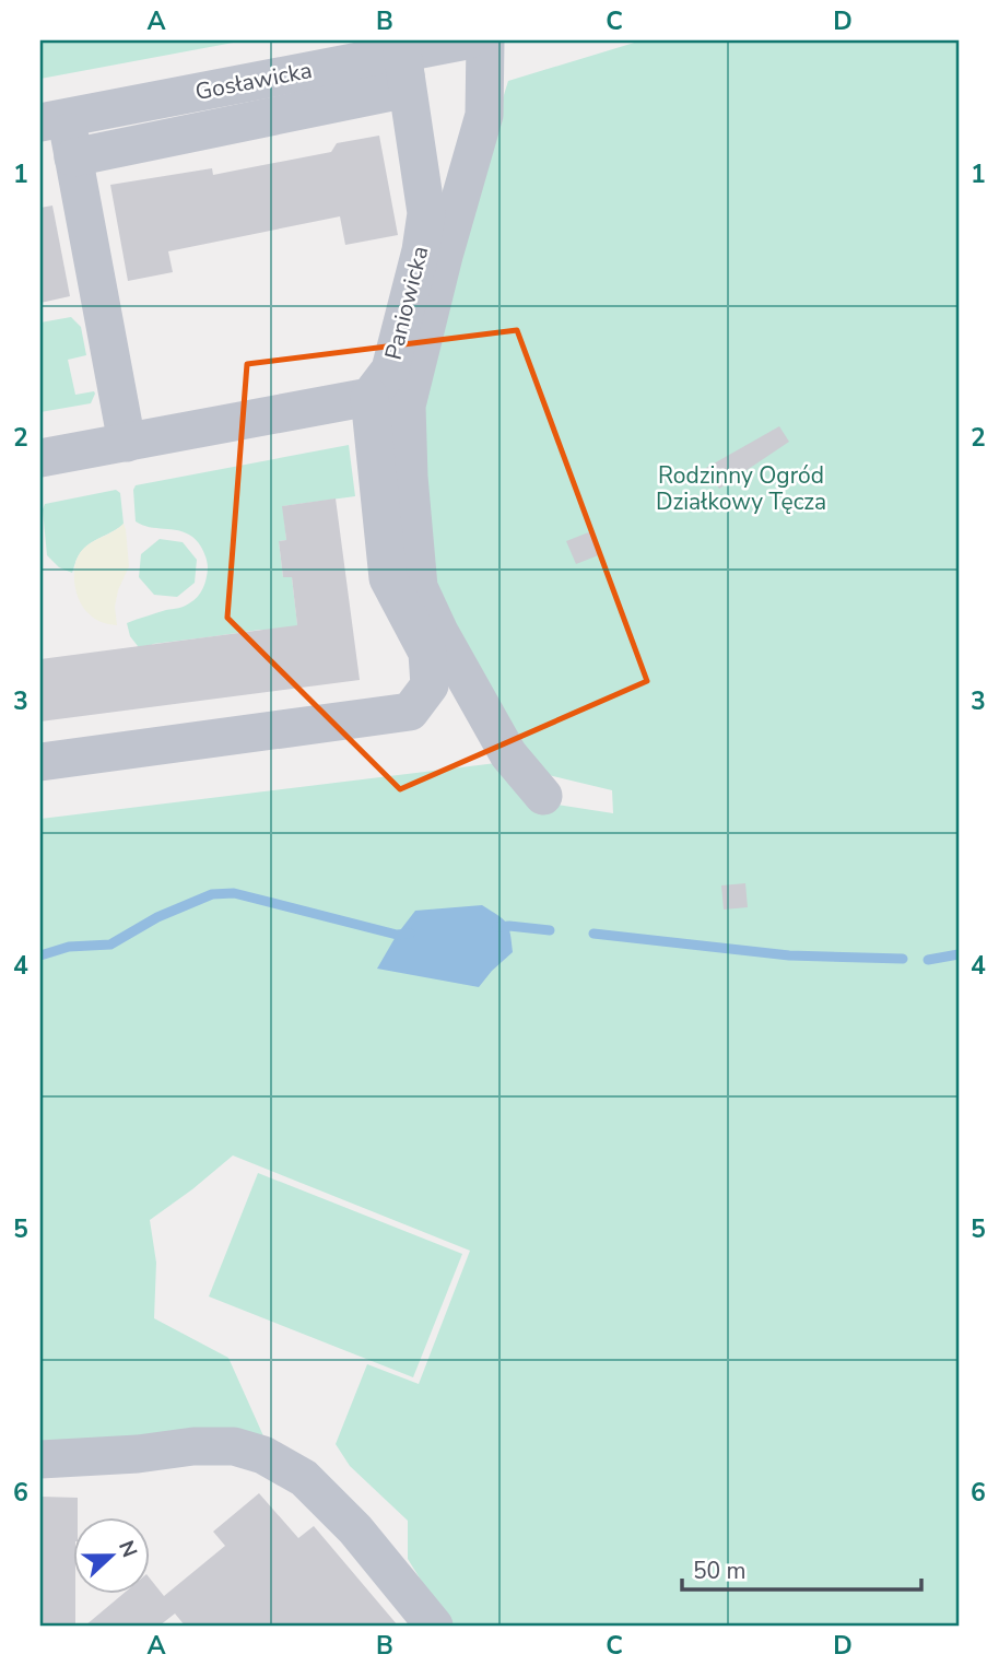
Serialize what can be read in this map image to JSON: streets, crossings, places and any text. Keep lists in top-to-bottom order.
{
  "streets": {
    "street": ["Gosławicka", "Paniowicka"]
  },
  "crossings": [
    ["Gosławicka", "Paniowicka"]
  ],
  "parks": ["Rodzinny Ogród Działkowy Tęcza"],
  "scale_bar": "50 m",
  "north": "right",
  "grid": {
    "columns": [
      "A",
      "B",
      "C",
      "D"
    ],
    "rows": [
      "1",
      "2",
      "3",
      "4",
      "5",
      "6"
    ]
  }
}
